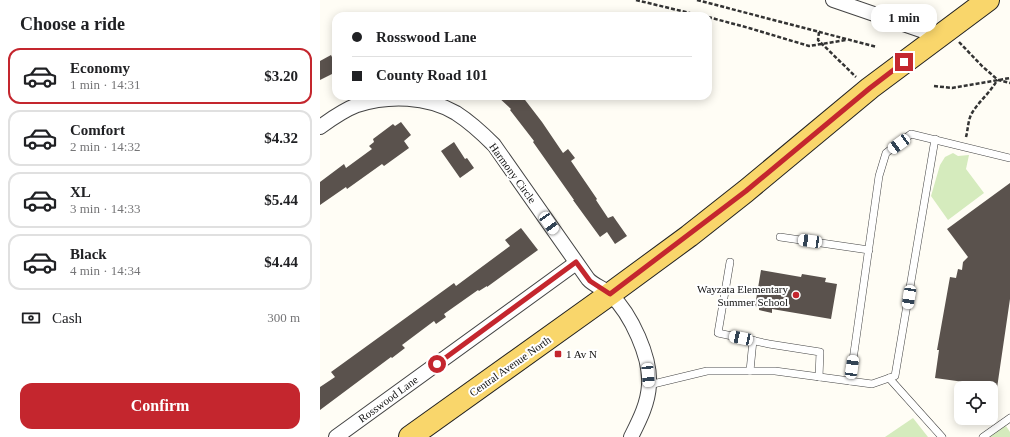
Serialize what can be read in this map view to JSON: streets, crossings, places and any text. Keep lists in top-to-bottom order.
{
  "streets": {
    "main road": ["Central Avenue North"],
    "street": ["Harmony Circle", "Rosswood Lane"]
  },
  "crossings": [
    ["Harmony Circle", "Central Avenue North"],
    ["Harmony Circle", "Rosswood Lane"]
  ],
  "places": {
    "other": ["Wayzata Elementary Summer School"],
    "transit": ["1 Av N"]
  },
  "page": {
    "heading": "Choose a ride",
    "bubble": "1 min",
    "banner": ["Rosswood Lane", "County Road 101"],
    "list": [
      {
        "name": "Economy",
        "note": "1 min · 14:31",
        "value": "$3.20"
      },
      {
        "name": "Comfort",
        "note": "2 min · 14:32",
        "value": "$4.32"
      },
      {
        "name": "XL",
        "note": "3 min · 14:33",
        "value": "$5.44"
      },
      {
        "name": "Black",
        "note": "4 min · 14:34",
        "value": "$4.44"
      }
    ],
    "pay": ["Cash", "300 m"],
    "buttons": "Confirm"
  }
}
